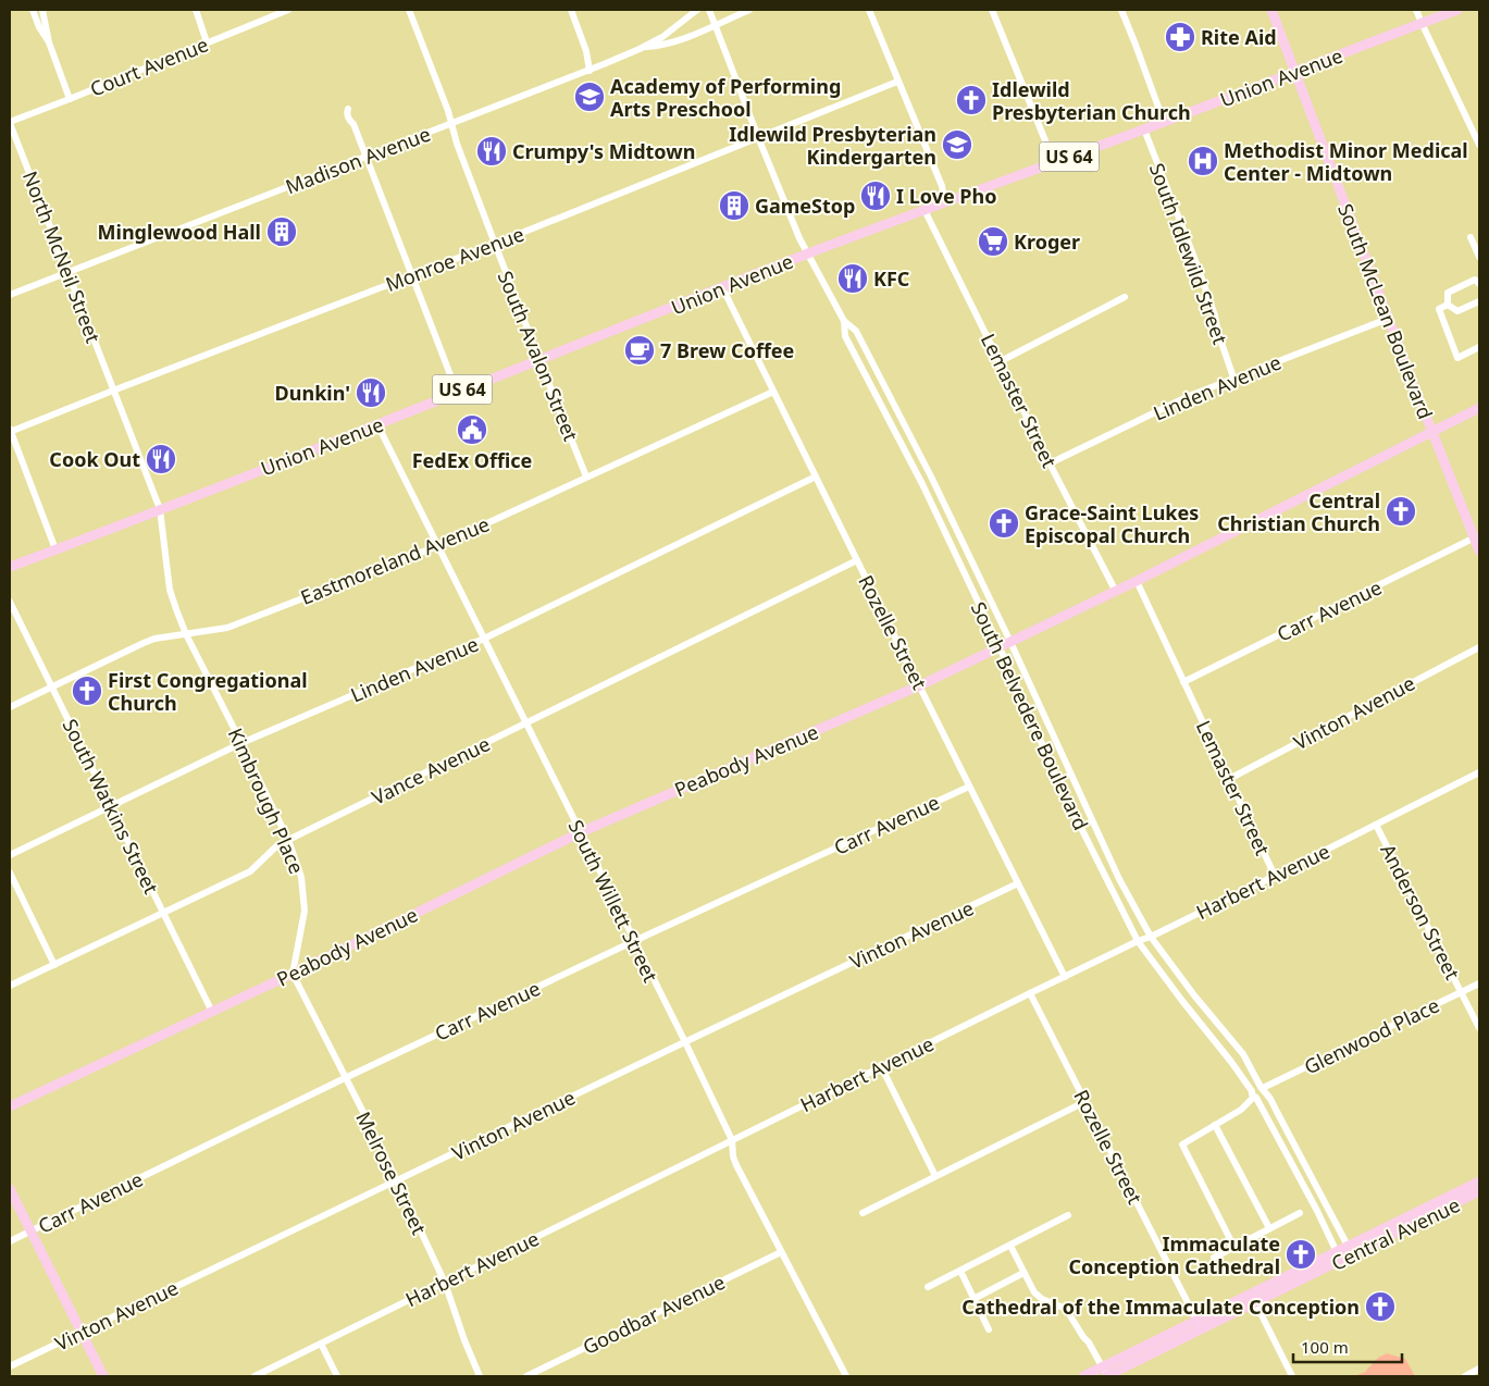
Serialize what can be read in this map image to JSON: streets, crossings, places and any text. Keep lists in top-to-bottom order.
{
  "streets": {
    "main road": [
      "Union Avenue",
      "US 64",
      "South McLean Boulevard",
      "Peabody Avenue",
      "Central Avenue"
    ],
    "street": [
      "Court Avenue",
      "Madison Avenue",
      "South Idlewild Street",
      "North McNeil Street",
      "Monroe Avenue",
      "South Avalon Street",
      "Linden Avenue",
      "Lemaster Street",
      "Eastmoreland Avenue",
      "Carr Avenue",
      "Rozelle Street",
      "Vinton Avenue",
      "South Belvedere Boulevard",
      "Vance Avenue",
      "Kimbrough Place",
      "South Watkins Street",
      "Harbert Avenue",
      "South Willett Street",
      "Anderson Street",
      "Glenwood Place",
      "Melrose Street",
      "Goodbar Avenue"
    ]
  },
  "crossings": [
    ["Court Avenue", "North McNeil Street"],
    ["Union Avenue", "South Idlewild Street"],
    ["Union Avenue", "North McNeil Street"],
    ["Union Avenue", "South McLean Boulevard"],
    ["Union Avenue", "South Avalon Street"],
    ["Union Avenue", "Lemaster Street"],
    ["Union Avenue", "Rozelle Street"],
    ["Union Avenue", "South Belvedere Boulevard"],
    ["Union Avenue", "Kimbrough Place"],
    ["Union Avenue", "South Willett Street"],
    ["Madison Avenue", "North McNeil Street"],
    ["Madison Avenue", "South Avalon Street"],
    ["South Idlewild Street", "Linden Avenue"],
    ["North McNeil Street", "Monroe Avenue"],
    ["North McNeil Street", "Kimbrough Place"],
    ["Monroe Avenue", "South Avalon Street"],
    ["Monroe Avenue", "South Belvedere Boulevard"],
    ["South McLean Boulevard", "Linden Avenue"],
    ["South McLean Boulevard", "Carr Avenue"],
    ["South McLean Boulevard", "Peabody Avenue"],
    ["South Avalon Street", "Eastmoreland Avenue"],
    ["Linden Avenue", "Lemaster Street"],
    ["Linden Avenue", "Rozelle Street"],
    ["Linden Avenue", "Kimbrough Place"],
    ["Linden Avenue", "South Watkins Street"],
    ["Linden Avenue", "South Willett Street"],
    ["Lemaster Street", "Carr Avenue"],
    ["Lemaster Street", "Vinton Avenue"],
    ["Lemaster Street", "Peabody Avenue"],
    ["Lemaster Street", "Harbert Avenue"],
    ["Eastmoreland Avenue", "Rozelle Street"],
    ["Eastmoreland Avenue", "Kimbrough Place"],
    ["Eastmoreland Avenue", "South Watkins Street"],
    ["Eastmoreland Avenue", "South Willett Street"],
    ["Carr Avenue", "Rozelle Street"],
    ["Carr Avenue", "South Willett Street"],
    ["Carr Avenue", "Melrose Street"],
    ["Rozelle Street", "Vinton Avenue"],
    ["Rozelle Street", "Peabody Avenue"],
    ["Rozelle Street", "Vance Avenue"],
    ["Rozelle Street", "Harbert Avenue"],
    ["Rozelle Street", "Central Avenue"],
    ["Vinton Avenue", "South Willett Street"],
    ["Vinton Avenue", "Melrose Street"],
    ["South Belvedere Boulevard", "Peabody Avenue"],
    ["South Belvedere Boulevard", "Harbert Avenue"],
    ["South Belvedere Boulevard", "Glenwood Place"],
    ["South Belvedere Boulevard", "Central Avenue"],
    ["Peabody Avenue", "Kimbrough Place"],
    ["Peabody Avenue", "South Watkins Street"],
    ["Peabody Avenue", "South Willett Street"],
    ["Peabody Avenue", "Melrose Street"],
    ["Vance Avenue", "Kimbrough Place"],
    ["Vance Avenue", "South Watkins Street"],
    ["Vance Avenue", "South Willett Street"],
    ["Kimbrough Place", "Melrose Street"],
    ["Harbert Avenue", "South Willett Street"],
    ["Harbert Avenue", "Anderson Street"],
    ["Harbert Avenue", "Melrose Street"],
    ["South Willett Street", "Goodbar Avenue"],
    ["Anderson Street", "Glenwood Place"]
  ],
  "places": {
    "pharmacy": ["Rite Aid"],
    "school or university": ["Academy of Performing Arts Preschool", "Idlewild Presbyterian Kindergarten"],
    "church": [
      "Idlewild Presbyterian Church",
      "Central Christian Church",
      "Grace-Saint Lukes Episcopal Church",
      "First Congregational Church",
      "Immaculate Conception Cathedral",
      "Cathedral of the Immaculate Conception"
    ],
    "restaurant": [
      "Crumpy's Midtown",
      "I Love Pho",
      "KFC",
      "Dunkin'",
      "Cook Out"
    ],
    "hospital": ["Methodist Minor Medical Center - Midtown"],
    "building": ["GameStop", "Minglewood Hall"],
    "supermarket": ["Kroger"],
    "cafe": ["7 Brew Coffee"],
    "public building": ["FedEx Office"]
  },
  "scale_bar": "100 m"
}
